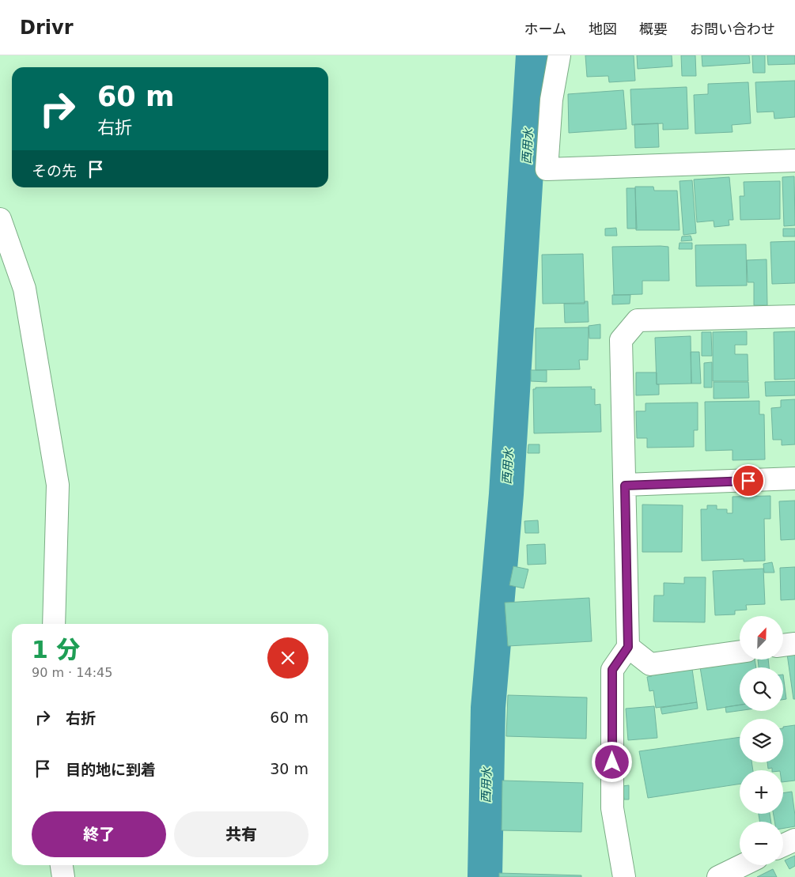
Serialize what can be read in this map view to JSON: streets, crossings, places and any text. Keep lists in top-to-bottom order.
{
  "water": ["西用水"],
  "north": "top right",
  "page": {
    "header": "Drivr",
    "nav": [
      "ホーム",
      "地図",
      "概要",
      "お問い合わせ"
    ],
    "turn": ["60 m", "右折"],
    "then": "その先",
    "map_buttons": ["+", "−"],
    "heading": ["1 分", "90 m · 14:45"],
    "list": [
      {
        "name": "右折",
        "value": "60 m"
      },
      {
        "name": "目的地に到着",
        "value": "30 m"
      }
    ],
    "buttons": ["終了", "共有"]
  }
}
